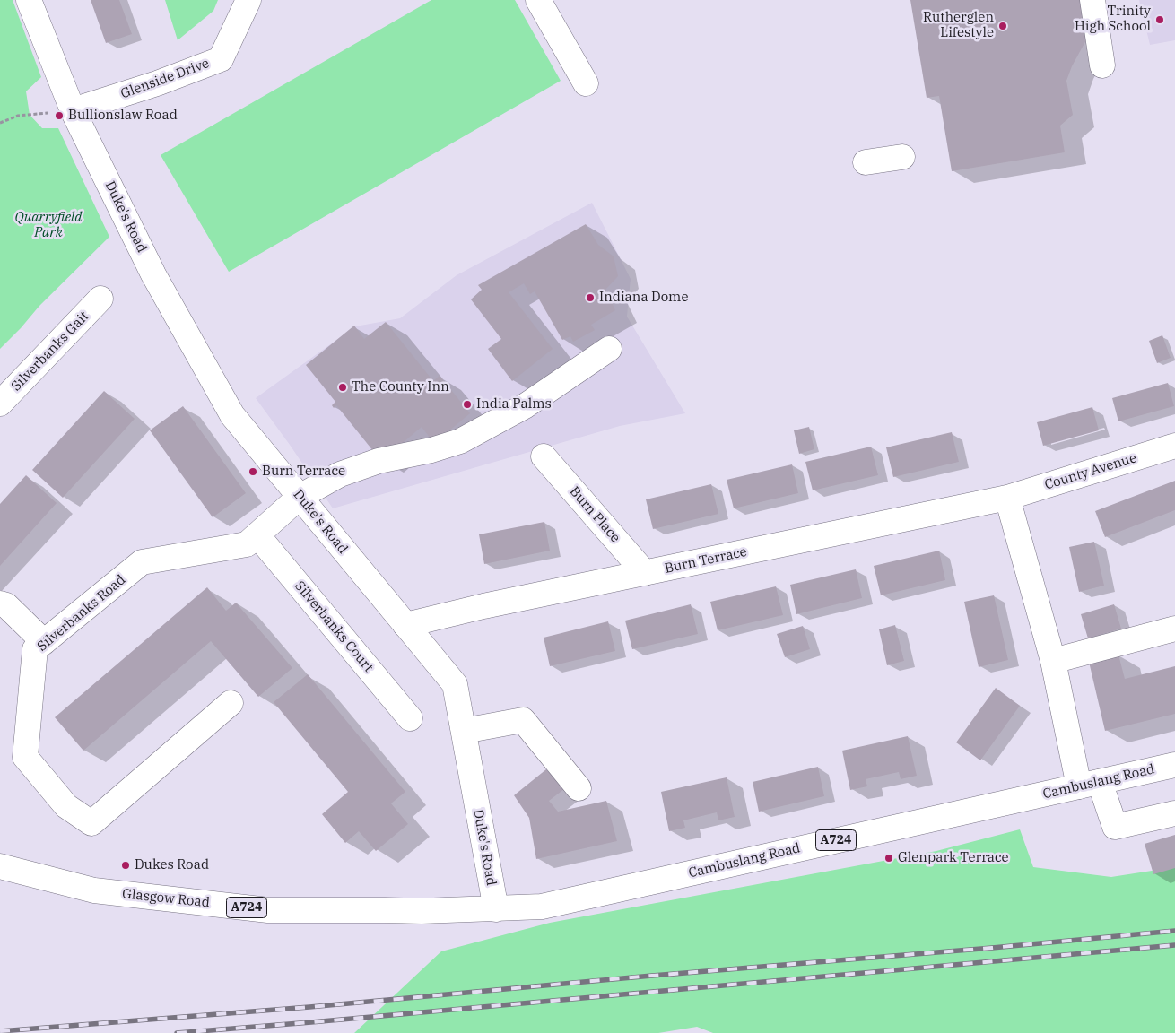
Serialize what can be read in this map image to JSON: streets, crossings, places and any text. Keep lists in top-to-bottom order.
{
  "streets": {
    "street": [
      "Glenside Drive",
      "Duke's Road",
      "Silverbanks Gait",
      "County Avenue",
      "Burn Place",
      "Burn Terrace",
      "Silverbanks Road",
      "Silverbanks Court",
      "Cambuslang Road",
      "A724",
      "Glasgow Road"
    ]
  },
  "crossings": [
    ["Glenside Drive", "Duke's Road"],
    ["Duke's Road", "Burn Terrace"],
    ["Duke's Road", "Silverbanks Road"],
    ["Duke's Road", "Cambuslang Road"],
    ["Duke's Road", "Glasgow Road"],
    ["County Avenue", "Burn Terrace"],
    ["Burn Place", "Burn Terrace"],
    ["Silverbanks Road", "Silverbanks Court"],
    ["Cambuslang Road", "Glasgow Road"]
  ],
  "parks": ["Quarryfield Park"],
  "places": [
    "Trinity High School",
    "Rutherglen Lifestyle",
    "Bullionslaw Road",
    "Indiana Dome",
    "The County Inn",
    "India Palms",
    "Burn Terrace",
    "Glenpark Terrace",
    "Dukes Road"
  ]
}
